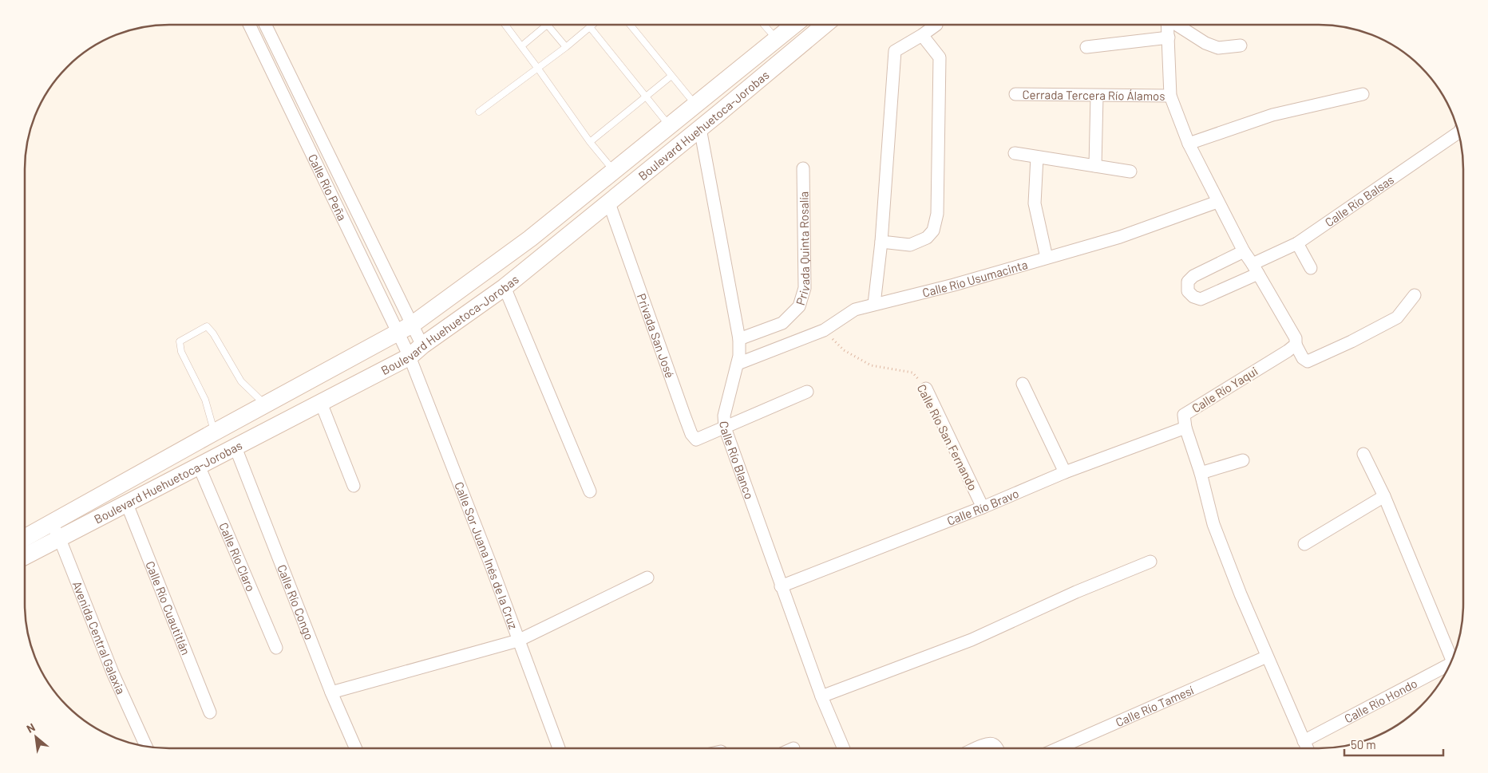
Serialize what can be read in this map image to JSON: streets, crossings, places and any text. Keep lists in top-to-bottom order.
{
  "streets": {
    "main road": ["Boulevard Huehuetoca-Jorobas"],
    "street": [
      "Cerrada Tercera Río Álamos",
      "Calle Río Peña",
      "Calle Río Balsas",
      "Privada Quinta Rosalía",
      "Calle Río Usumacinta",
      "Privada San José",
      "Calle Río Yaqui",
      "Calle Río San Fernando",
      "Calle Río Blanco",
      "Calle Río Bravo",
      "Calle Sor Juana Inés de la Cruz",
      "Calle Río Claro",
      "Calle Río Congo",
      "Calle Río Cuautitlán",
      "Avenida Central Galaxia",
      "Calle Río Hondo",
      "Calle Río Tamesí"
    ]
  },
  "crossings": [
    ["Boulevard Huehuetoca-Jorobas", "Calle Río Peña"],
    ["Boulevard Huehuetoca-Jorobas", "Privada San José"],
    ["Boulevard Huehuetoca-Jorobas", "Calle Río Blanco"],
    ["Boulevard Huehuetoca-Jorobas", "Calle Sor Juana Inés de la Cruz"],
    ["Boulevard Huehuetoca-Jorobas", "Calle Río Claro"],
    ["Boulevard Huehuetoca-Jorobas", "Calle Río Congo"],
    ["Boulevard Huehuetoca-Jorobas", "Calle Río Cuautitlán"],
    ["Boulevard Huehuetoca-Jorobas", "Avenida Central Galaxia"],
    ["Calle Río Peña", "Calle Sor Juana Inés de la Cruz"],
    ["Privada Quinta Rosalía", "Calle Río Blanco"],
    ["Calle Río Usumacinta", "Calle Río San Fernando"],
    ["Calle Río Usumacinta", "Calle Río Blanco"],
    ["Privada San José", "Calle Río Blanco"],
    ["Calle Río Yaqui", "Calle Río Bravo"],
    ["Calle Río Yaqui", "Calle Río Hondo"],
    ["Calle Río Yaqui", "Calle Río Tamesí"],
    ["Calle Río San Fernando", "Calle Río Bravo"],
    ["Calle Río Blanco", "Calle Río Bravo"]
  ],
  "scale_bar": "50 m",
  "north": "top left"
}
